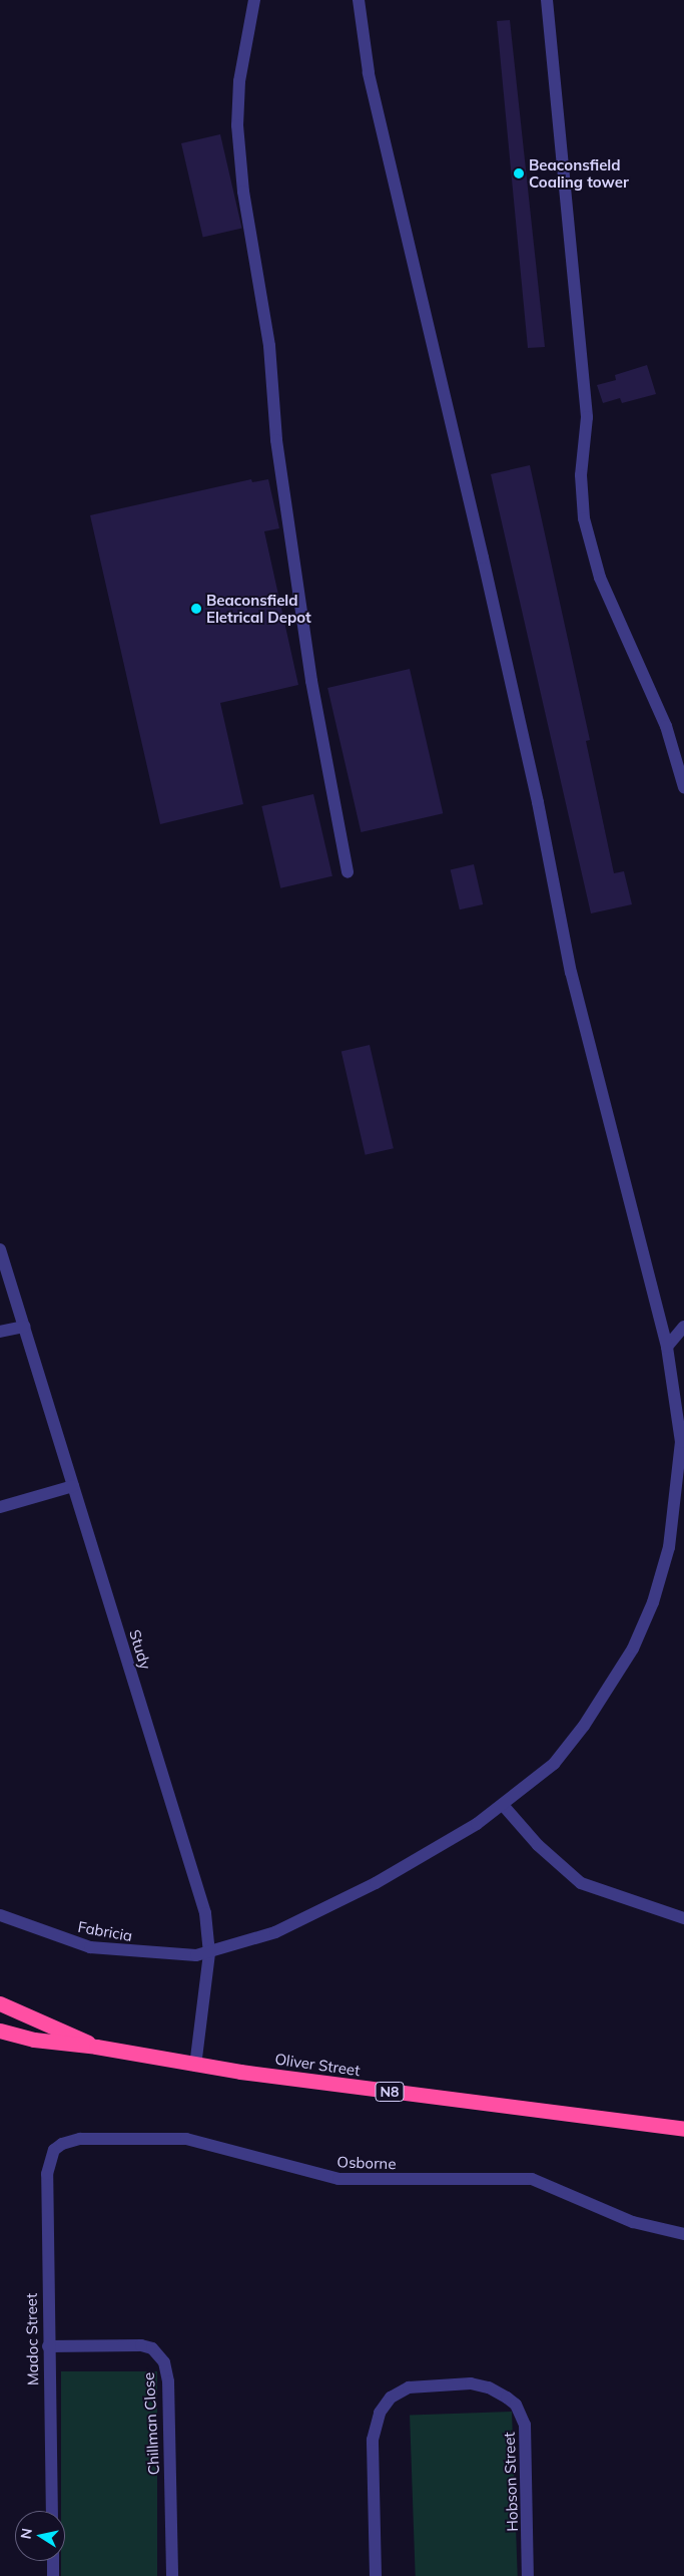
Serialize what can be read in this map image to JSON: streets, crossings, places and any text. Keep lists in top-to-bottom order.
{
  "streets": {
    "highway": ["Oliver Street", "N8"],
    "street": [
      "Study",
      "Fabricia",
      "Osborne",
      "Madoc Street",
      "Chillman Close",
      "Hobson Street"
    ]
  },
  "crossings": [
    ["Study", "Fabricia"],
    ["Study", "Oliver Street"],
    ["Osborne", "Madoc Street"],
    ["Madoc Street", "Chillman Close"]
  ],
  "places": ["Beaconsfield Coaling tower", "Beaconsfield Eletrical Depot"],
  "north": "left"
}
